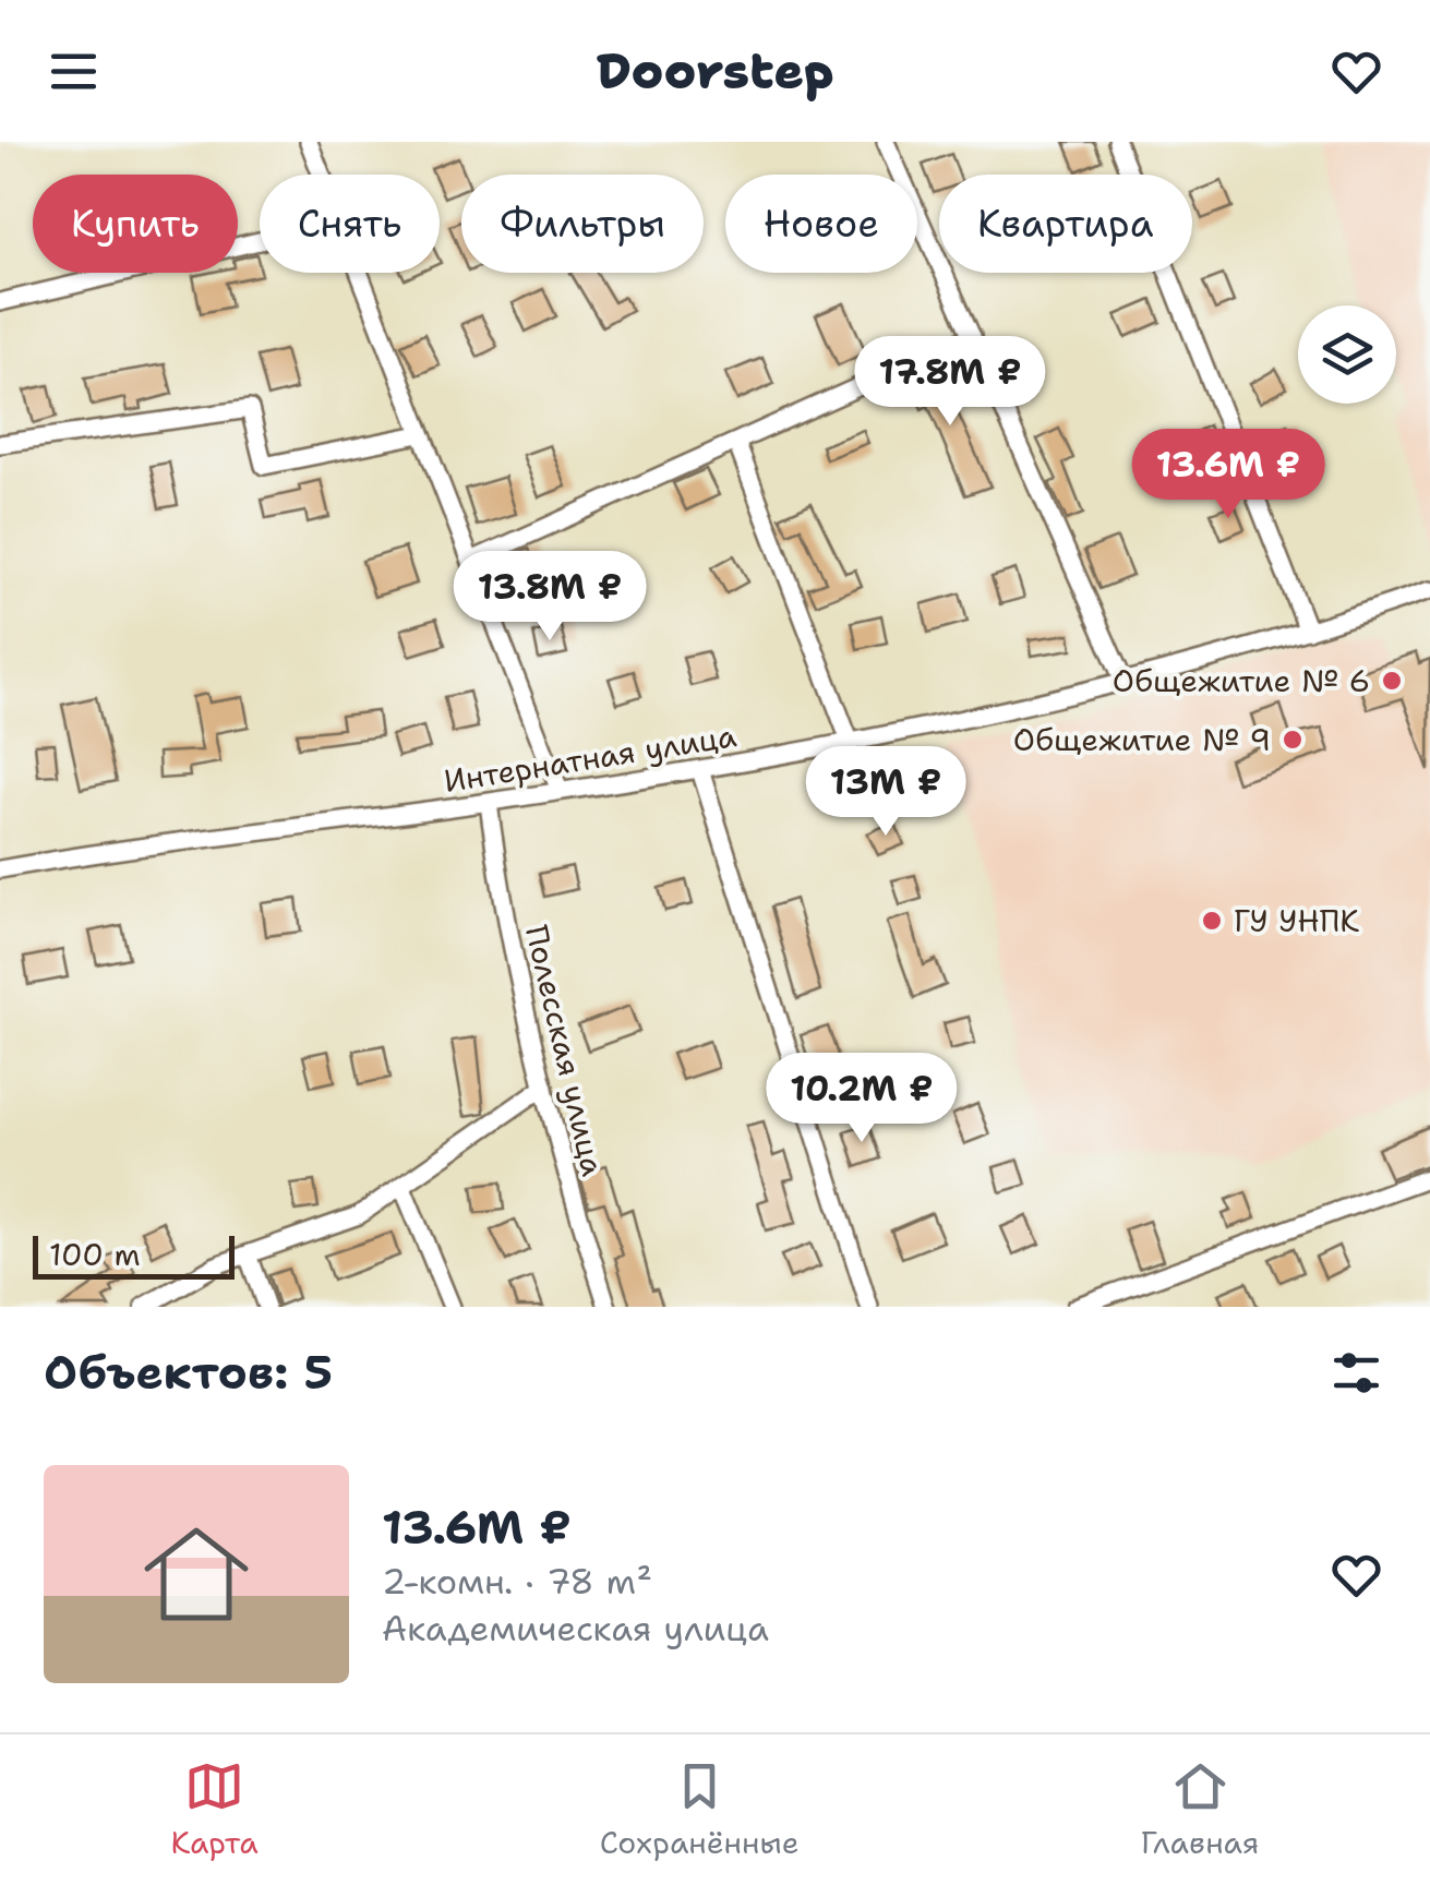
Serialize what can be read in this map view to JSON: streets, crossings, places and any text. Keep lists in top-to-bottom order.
{
  "streets": {
    "street": ["Интернатная улица", "Полесская улица"]
  },
  "crossings": [
    ["Интернатная улица", "Полесская улица"]
  ],
  "places": ["Общежитие № 6", "Общежитие № 9", "ГУ УНПК"],
  "scale_bar": "100 m",
  "page": {
    "header": "Doorstep",
    "chip": [
      "Купить",
      "Снять",
      "Фильтры",
      "Новое",
      "Квартира"
    ],
    "price": [
      "17.8M ₽",
      "13.6M ₽",
      "13.8M ₽",
      "13M ₽",
      "10.2M ₽"
    ],
    "scale": "100 m",
    "heading": "Объектов: 5",
    "list": [
      {
        "name": "13.6M ₽",
        "note": "2-комн. · 78 m² · Академическая улица"
      }
    ],
    "tabs": ["Карта", "Сохранённые", "Главная"]
  }
}
